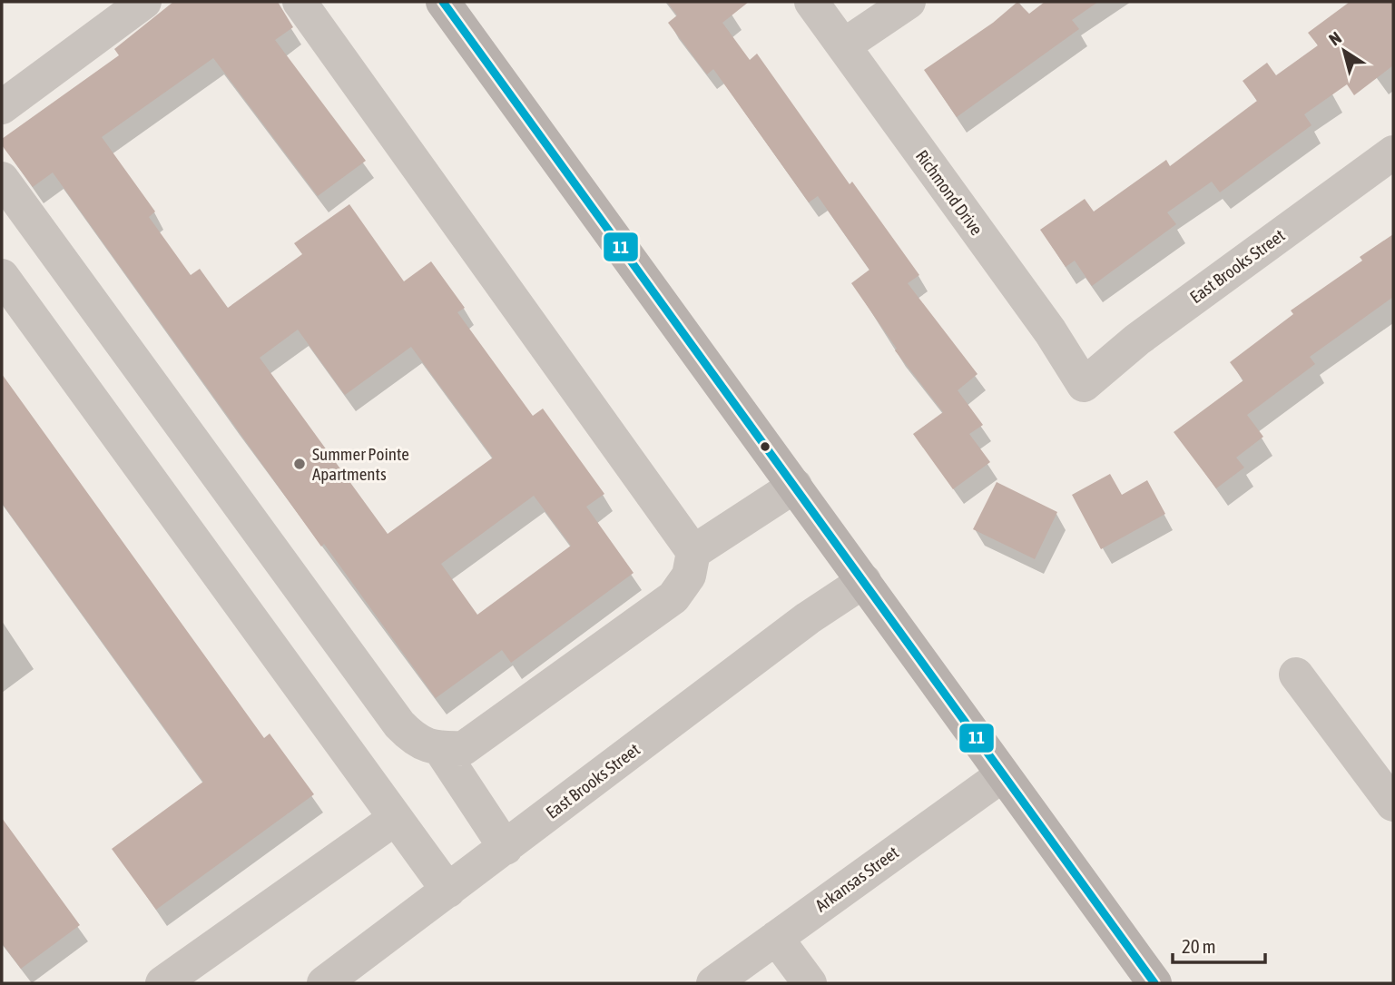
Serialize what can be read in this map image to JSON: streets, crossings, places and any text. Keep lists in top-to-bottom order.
{
  "streets": {
    "street": ["Richmond Drive", "East Brooks Street", "Arkansas Street"]
  },
  "crossings": [
    ["Richmond Drive", "East Brooks Street"]
  ],
  "places": ["Summer Pointe Apartments"],
  "lines": ["transit line 11"],
  "scale_bar": "20 m",
  "north": "top left"
}
